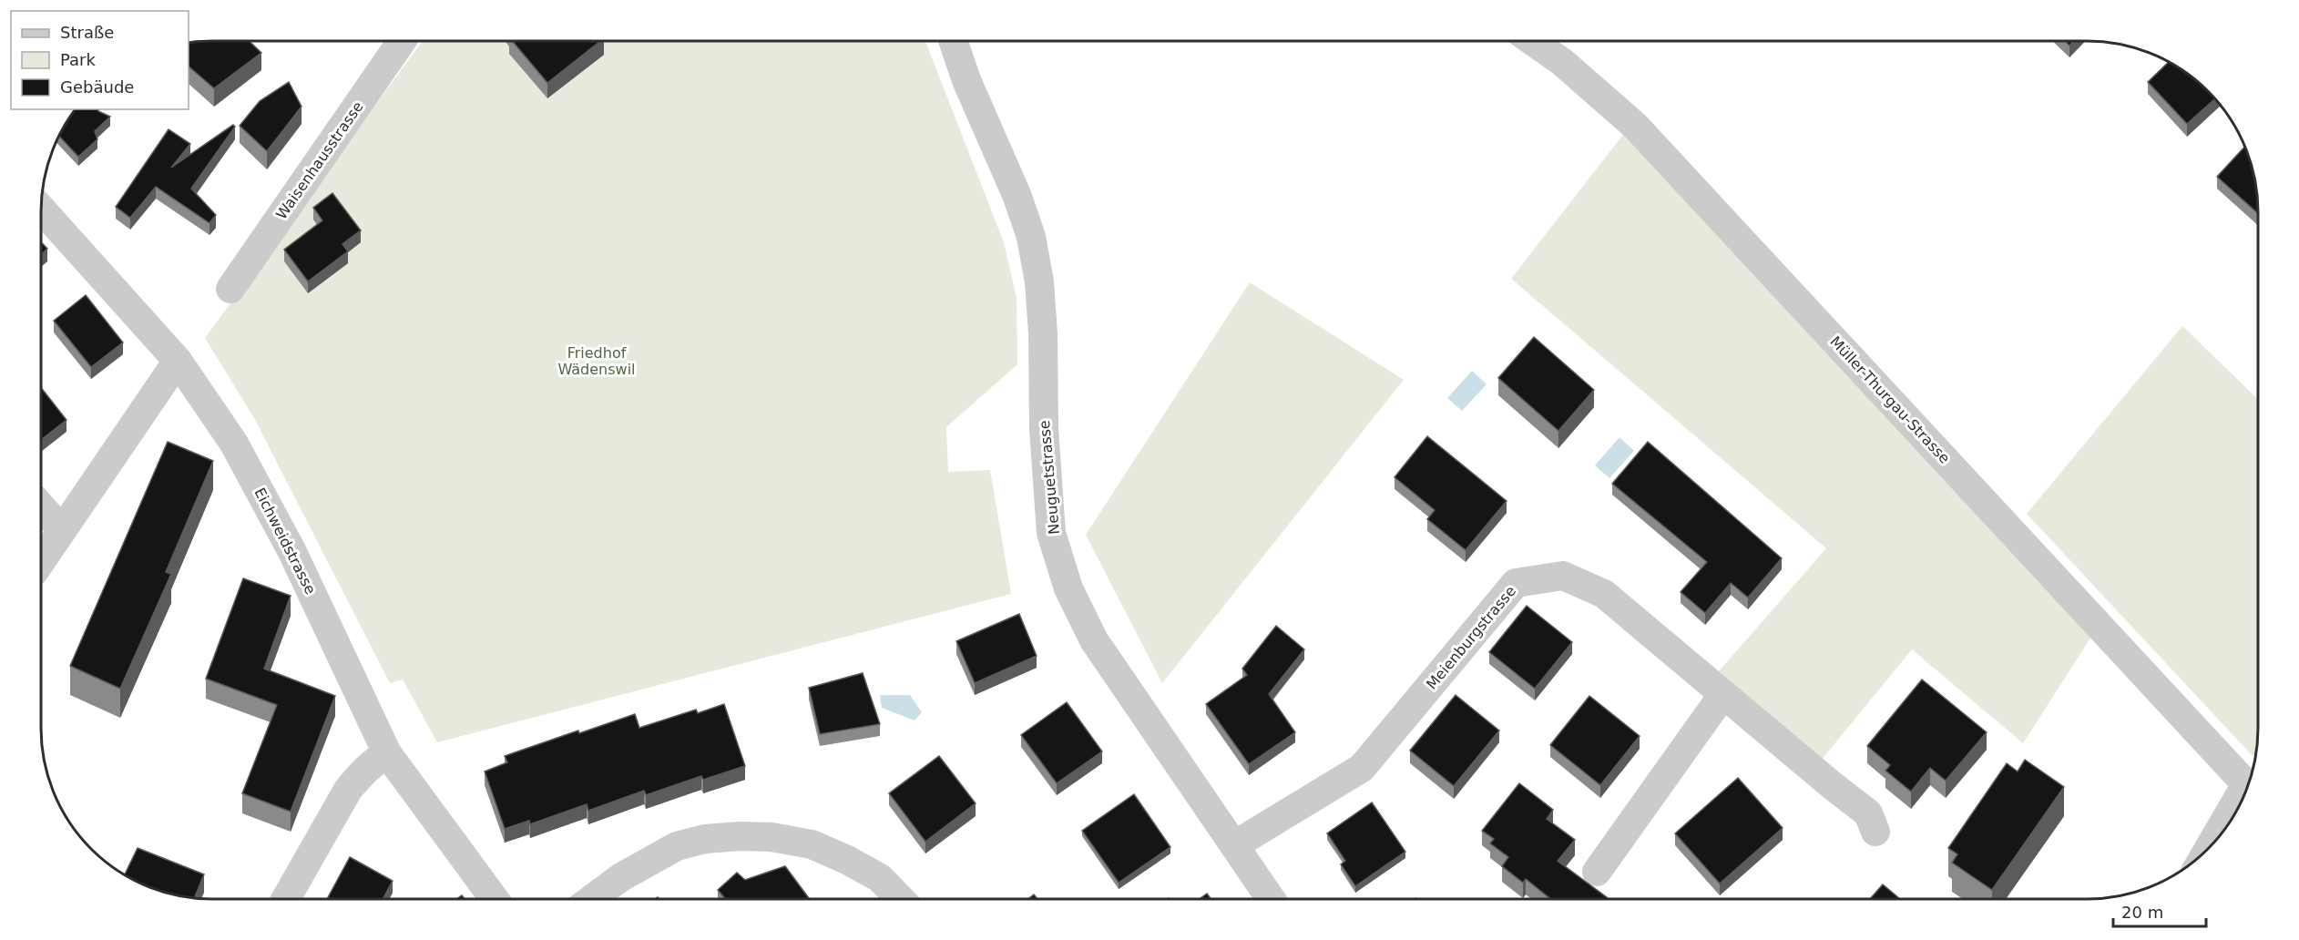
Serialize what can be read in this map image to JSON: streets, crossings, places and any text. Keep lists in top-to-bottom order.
{
  "streets": {
    "street": [
      "Waisenhausstrasse",
      "Müller-Thurgau-Strasse",
      "Neuguetstrasse",
      "Eichweidstrasse",
      "Meienburgstrasse"
    ]
  },
  "crossings": [
    ["Neuguetstrasse", "Meienburgstrasse"]
  ],
  "parks": ["Friedhof Wädenswil"],
  "legend": ["Straße", "Park", "Gebäude"],
  "scale_bar": "20 m"
}
